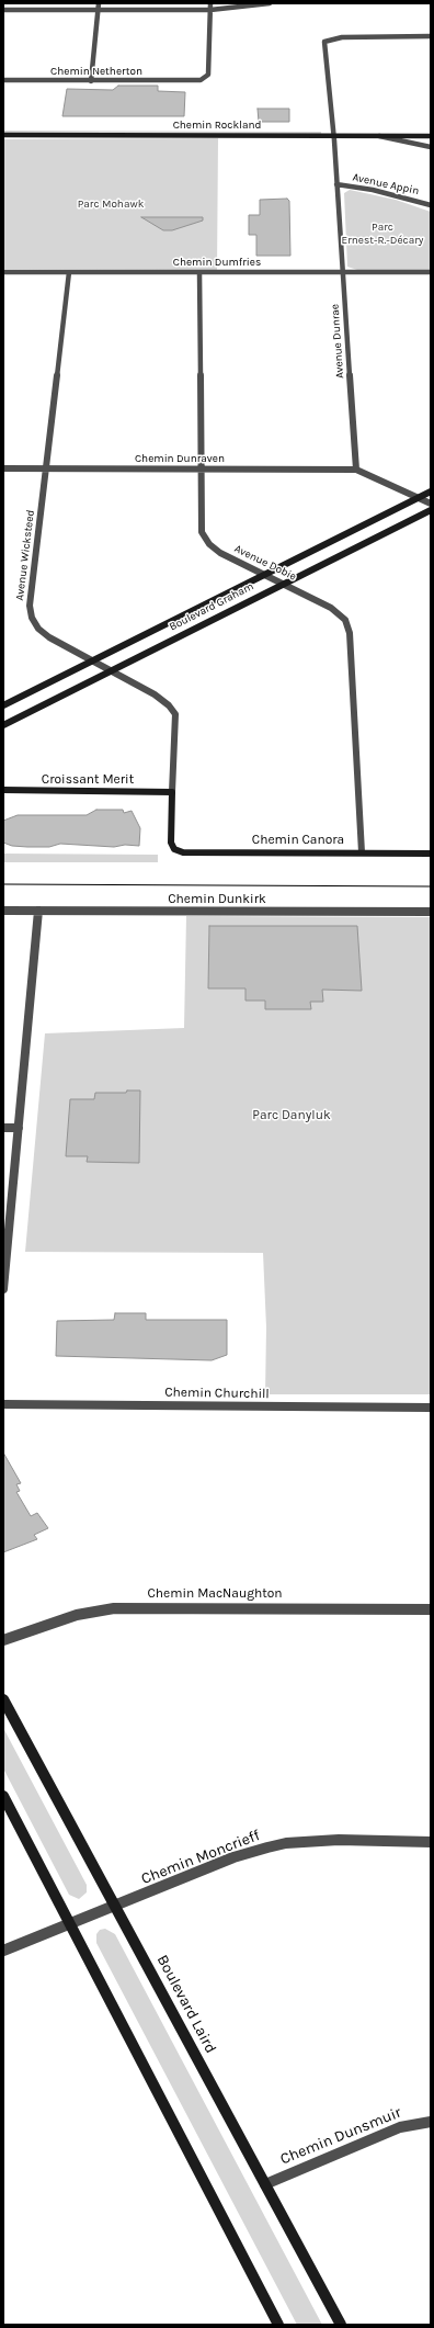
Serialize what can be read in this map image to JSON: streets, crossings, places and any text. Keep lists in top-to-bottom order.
{
  "streets": {
    "street": [
      "Chemin Netherton",
      "Chemin Rockland",
      "Avenue Appin",
      "Chemin Dumfries",
      "Avenue Dunrae",
      "Chemin Dunraven",
      "Avenue Wicksteed",
      "Avenue Dobie",
      "Boulevard Graham",
      "Croissant Merit",
      "Chemin Canora",
      "Chemin Dunkirk",
      "Chemin Churchill",
      "Chemin MacNaughton",
      "Chemin Moncrieff",
      "Boulevard Laird",
      "Chemin Dunsmuir"
    ]
  },
  "crossings": [
    ["Chemin Rockland", "Avenue Dunrae"],
    ["Avenue Appin", "Avenue Dunrae"],
    ["Chemin Dumfries", "Avenue Dunrae"],
    ["Chemin Dumfries", "Avenue Wicksteed"],
    ["Chemin Dumfries", "Avenue Dobie"],
    ["Avenue Dunrae", "Chemin Dunraven"],
    ["Chemin Dunraven", "Avenue Wicksteed"],
    ["Chemin Dunraven", "Avenue Dobie"],
    ["Avenue Wicksteed", "Boulevard Graham"],
    ["Avenue Wicksteed", "Croissant Merit"],
    ["Avenue Wicksteed", "Chemin Canora"],
    ["Avenue Dobie", "Boulevard Graham"],
    ["Avenue Dobie", "Chemin Canora"],
    ["Chemin Moncrieff", "Boulevard Laird"],
    ["Boulevard Laird", "Chemin Dunsmuir"]
  ],
  "parks": ["Parc Mohawk", "Parc Ernest-R.-Décary", "Parc Danyluk"]
}
